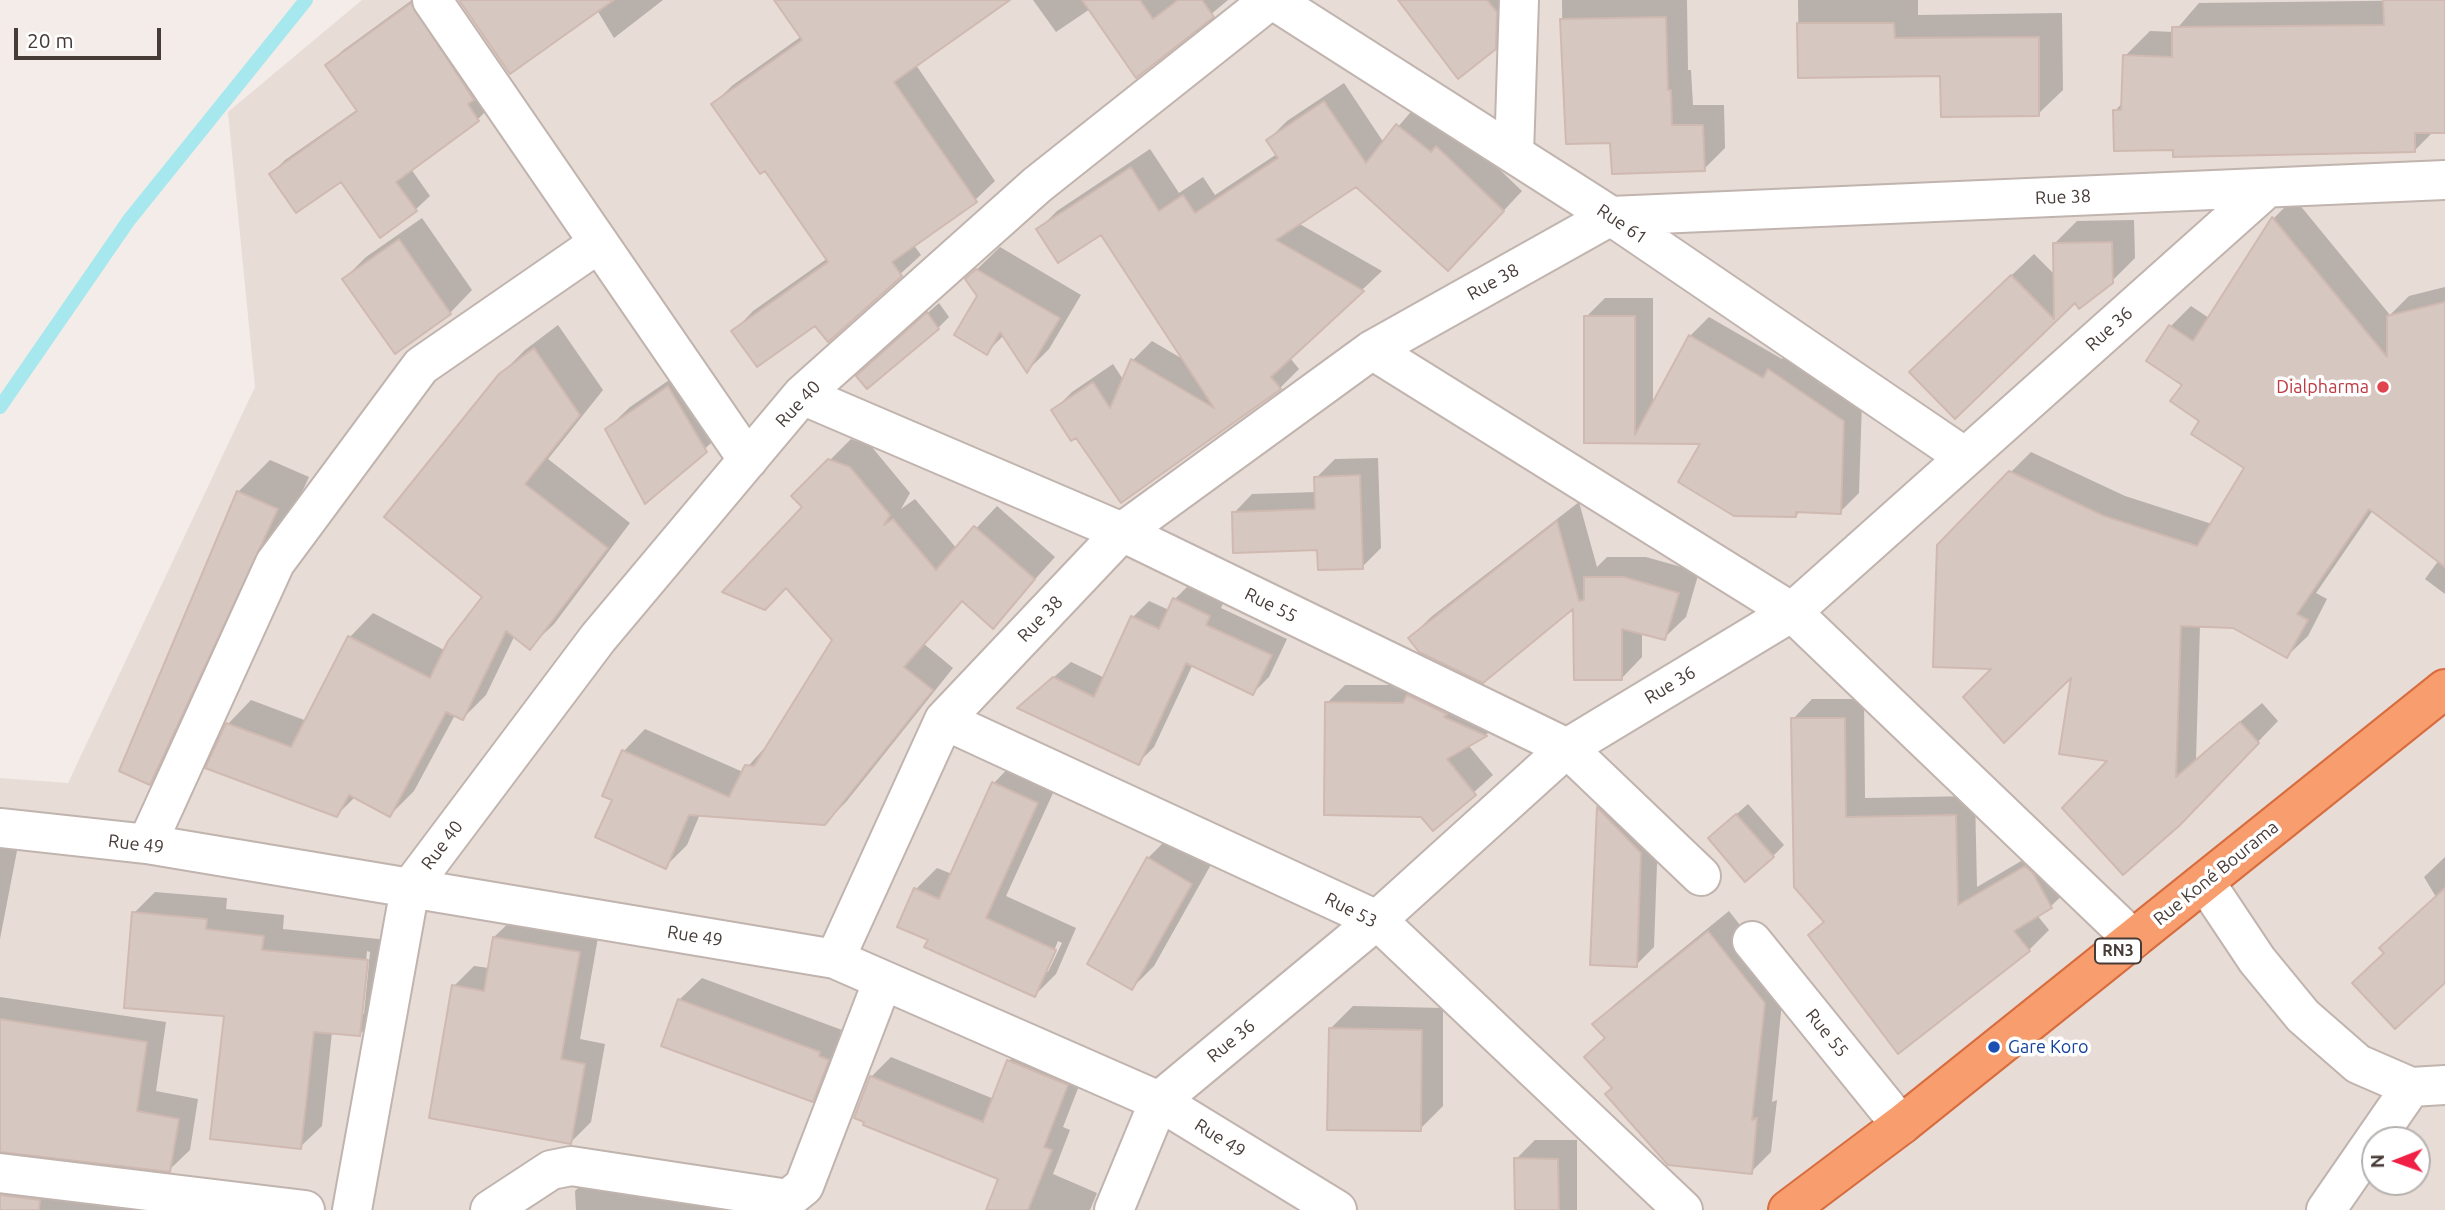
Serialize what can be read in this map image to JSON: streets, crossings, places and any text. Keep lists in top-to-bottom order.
{
  "streets": {
    "highway": ["Rue Koné Bourama", "RN3"],
    "street": [
      "Rue 38",
      "Rue 61",
      "Rue 36",
      "Rue 40",
      "Rue 55",
      "Rue 49",
      "Rue 53"
    ]
  },
  "crossings": [
    ["Rue 38", "Rue 61"],
    ["Rue 38", "Rue 36"],
    ["Rue 38", "Rue 55"],
    ["Rue 38", "Rue 49"],
    ["Rue 38", "Rue 53"],
    ["Rue 61", "Rue 36"],
    ["Rue 61", "Rue 40"],
    ["Rue 36", "Rue 55"],
    ["Rue 36", "Rue 49"],
    ["Rue 36", "Rue 53"],
    ["Rue 40", "Rue 55"],
    ["Rue 40", "Rue 49"],
    ["Rue 55", "Rue Koné Bourama"]
  ],
  "places": ["Dialpharma", "Gare Koro"],
  "scale_bar": "20 m",
  "north": "left"
}
